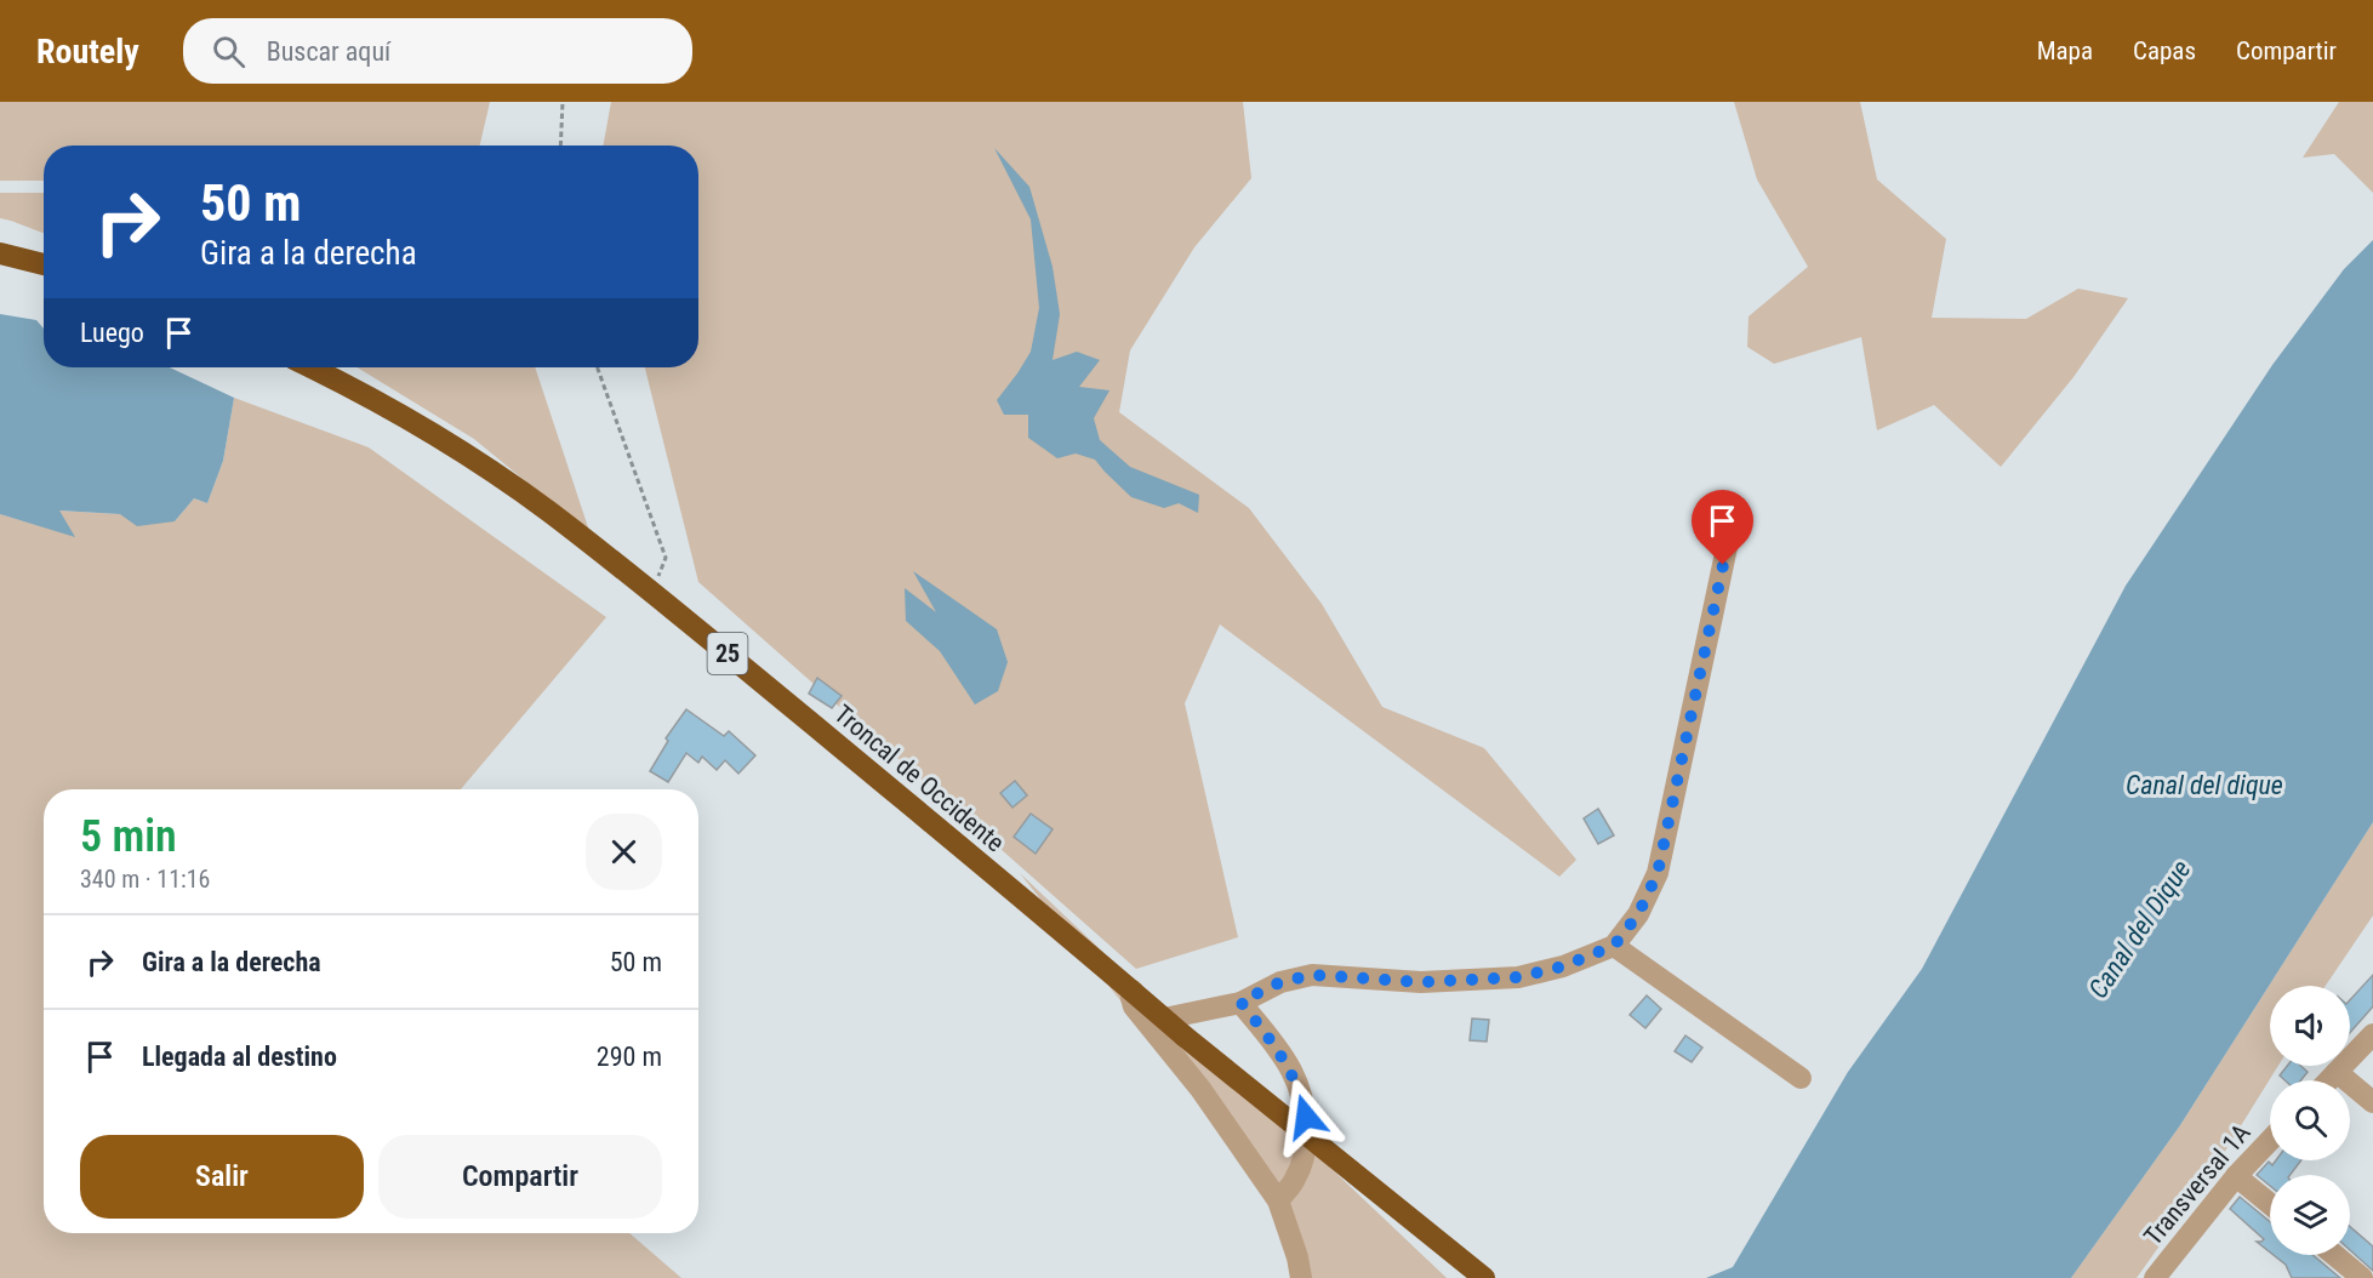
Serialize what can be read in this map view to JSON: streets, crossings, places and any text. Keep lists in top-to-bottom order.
{
  "streets": {
    "highway": ["25", "Troncal de Occidente"],
    "street": ["Transversal 1A"]
  },
  "water": ["Canal del dique", "Canal del Dique"],
  "page": {
    "header": "Routely",
    "search": "Buscar aquí",
    "nav": ["Mapa", "Capas", "Compartir"],
    "turn": ["50 m", "Gira a la derecha"],
    "then": "Luego",
    "heading": ["5 min", "340 m · 11:16"],
    "list": [
      {
        "name": "Gira a la derecha",
        "value": "50 m"
      },
      {
        "name": "Llegada al destino",
        "value": "290 m"
      }
    ],
    "buttons": ["Salir", "Compartir"]
  }
}
